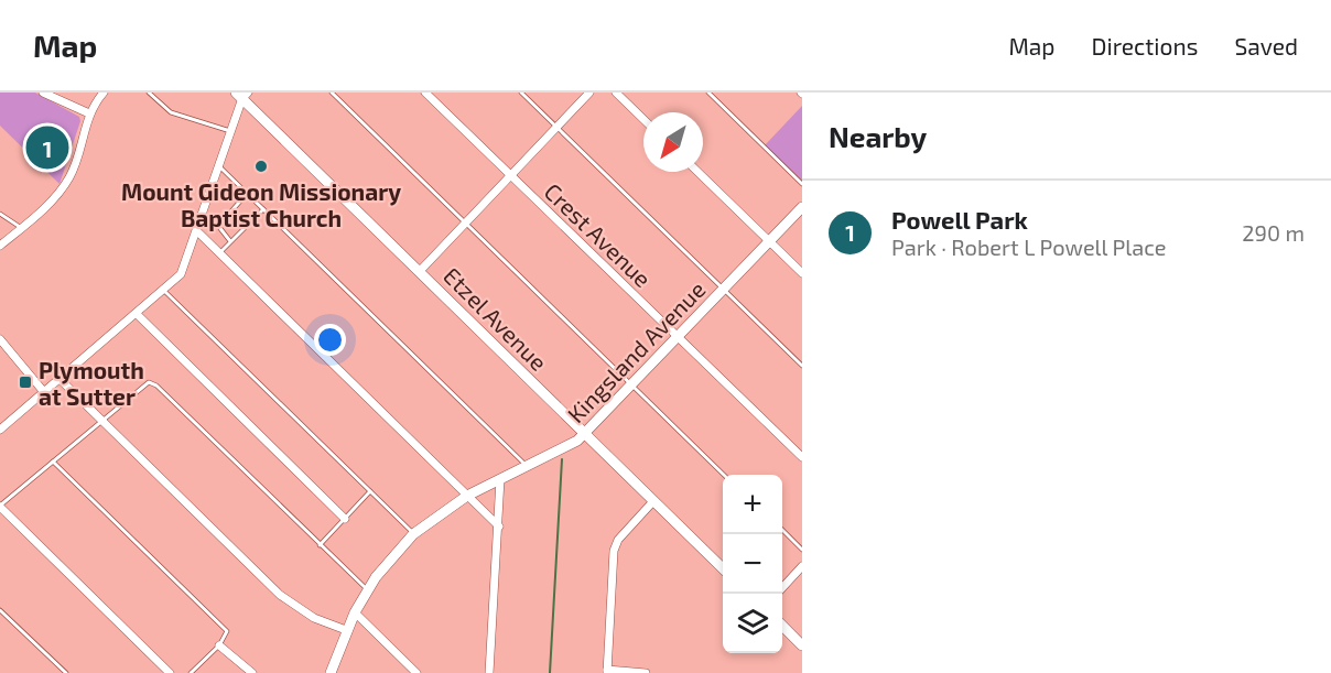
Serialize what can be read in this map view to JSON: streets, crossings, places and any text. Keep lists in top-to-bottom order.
{
  "streets": {
    "street": ["Crest Avenue", "Etzel Avenue", "Kingsland Avenue"]
  },
  "crossings": [
    ["Crest Avenue", "Kingsland Avenue"],
    ["Etzel Avenue", "Kingsland Avenue"]
  ],
  "places": {
    "other": ["Mount Gideon Missionary Baptist Church"],
    "transit": ["Plymouth at Sutter"]
  },
  "north": "bottom left",
  "page": {
    "header": "Map",
    "nav": ["Map", "Directions", "Saved"],
    "heading": "Nearby",
    "pins": "1",
    "list": [
      {
        "mark": "1",
        "name": "Powell Park",
        "note": "Park · Robert L Powell Place",
        "value": "290 m"
      }
    ],
    "map_buttons": ["+", "−"]
  }
}
